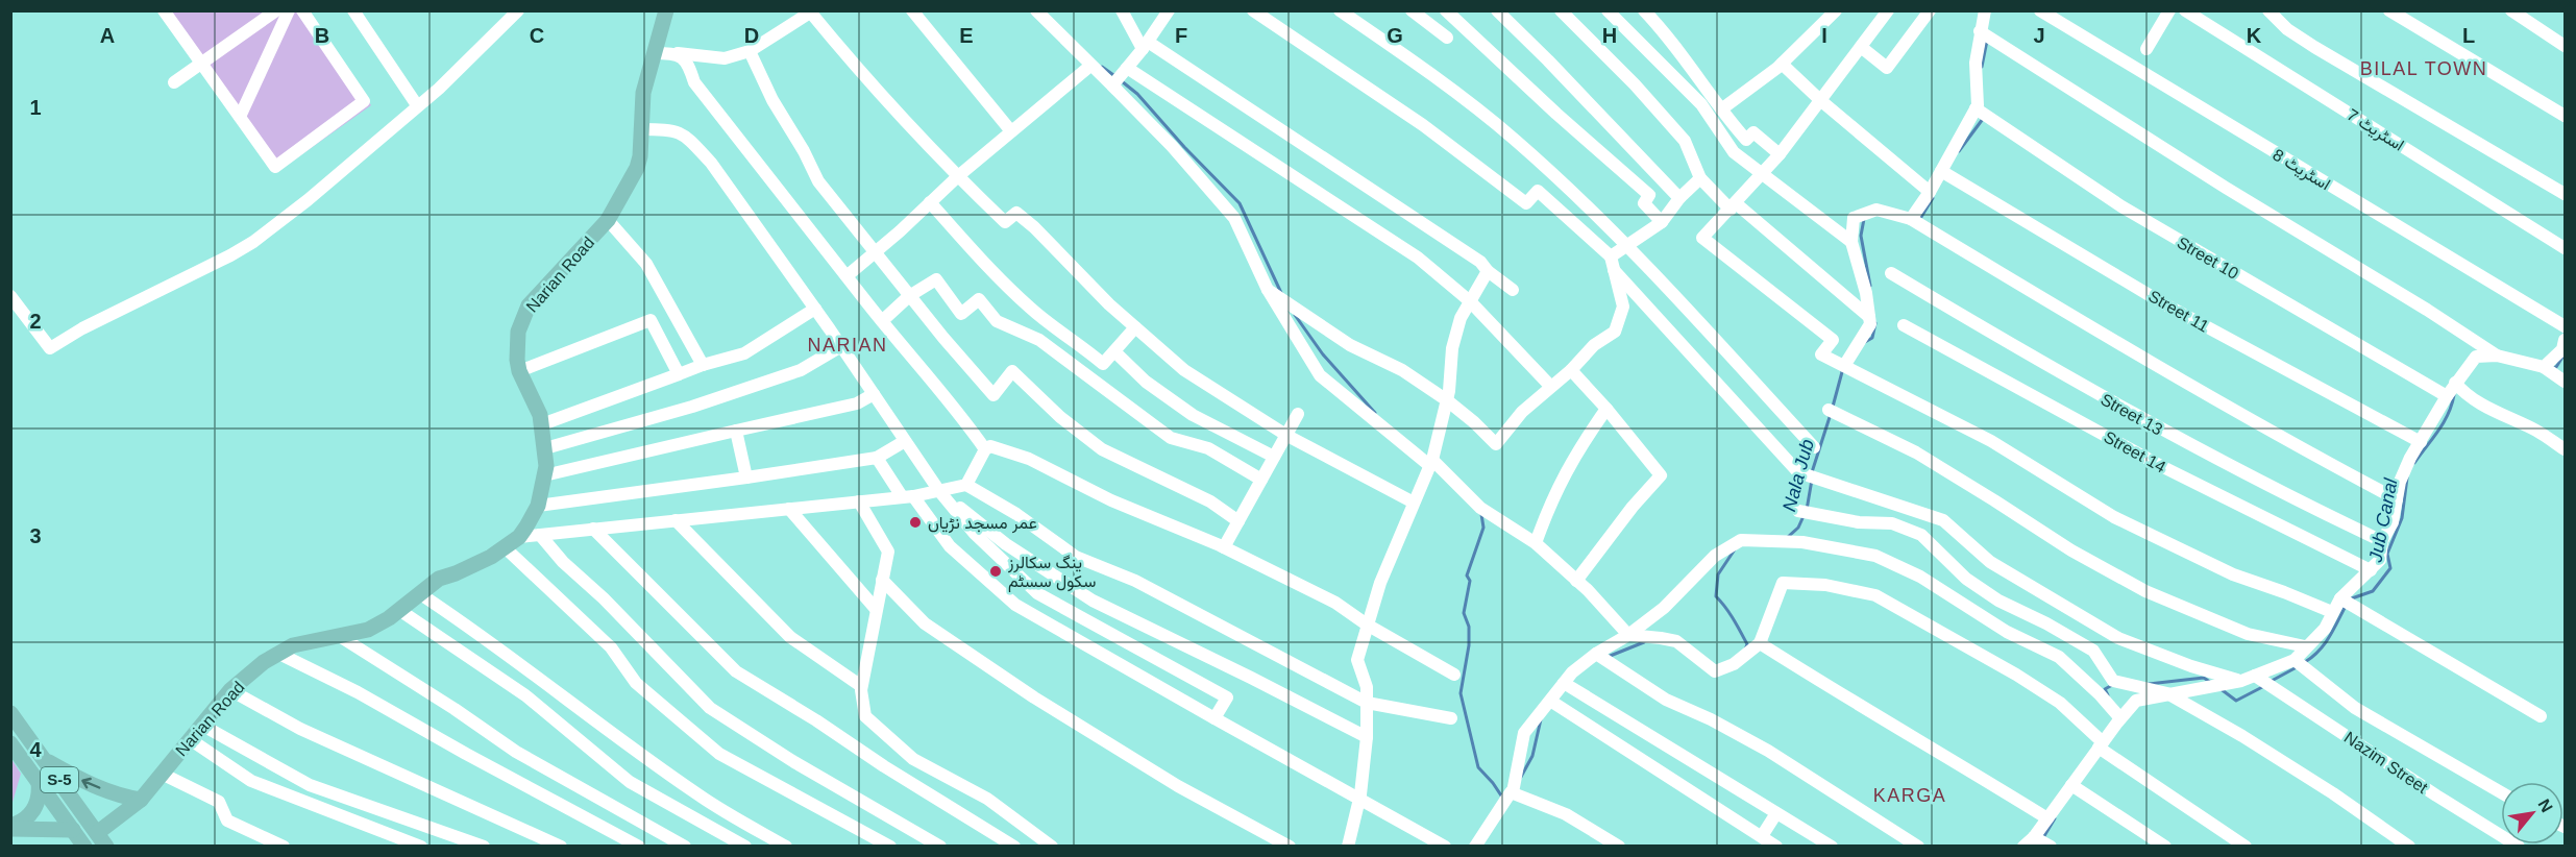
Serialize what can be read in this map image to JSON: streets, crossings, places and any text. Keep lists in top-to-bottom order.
{
  "streets": {
    "main road": ["Narian Road", "S-5"],
    "street": [
      "اسٹریٹ 7",
      "اسٹریٹ 8",
      "Street 10",
      "Street 11",
      "Street 13",
      "Street 14",
      "Nazim Street"
    ]
  },
  "crossings": [
    ["Narian Road", "S-5"]
  ],
  "districts": ["BILAL TOWN", "NARIAN", "KARGA"],
  "water": ["Nala Jub", "Jub Canal"],
  "places": ["عمر مسجد نڑیاں", "ینگ سکالرز سکول سسٹم"],
  "north": "top right",
  "grid": {
    "columns": [
      "A",
      "B",
      "C",
      "D",
      "E",
      "F",
      "G",
      "H",
      "I",
      "J",
      "K",
      "L"
    ],
    "rows": [
      "1",
      "2",
      "3",
      "4"
    ]
  }
}
